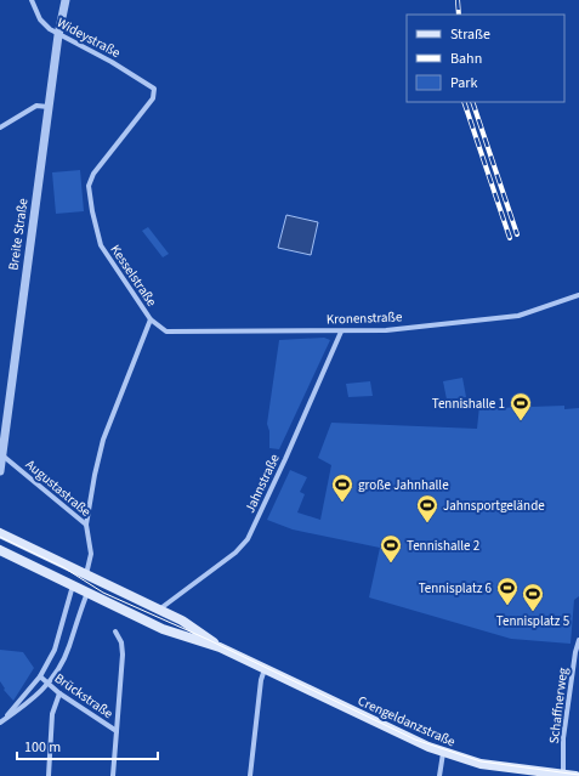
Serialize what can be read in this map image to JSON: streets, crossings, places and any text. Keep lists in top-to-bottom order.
{
  "streets": {
    "main road": ["Crengeldanzstraße"],
    "street": [
      "Wideystraße",
      "Breite Straße",
      "Kesselstraße",
      "Kronenstraße",
      "Jahnstraße",
      "Augustastraße",
      "Brückstraße",
      "Schaffnerweg"
    ]
  },
  "crossings": [
    ["Wideystraße", "Breite Straße"],
    ["Wideystraße", "Kesselstraße"],
    ["Breite Straße", "Augustastraße"],
    ["Kesselstraße", "Kronenstraße"],
    ["Kesselstraße", "Augustastraße"],
    ["Kronenstraße", "Jahnstraße"],
    ["Jahnstraße", "Crengeldanzstraße"],
    ["Augustastraße", "Crengeldanzstraße"],
    ["Schaffnerweg", "Crengeldanzstraße"]
  ],
  "places": {
    "sports": [
      "Tennishalle 1",
      "große Jahnhalle",
      "Jahnsportgelände",
      "Tennishalle 2",
      "Tennisplatz 6",
      "Tennisplatz 5"
    ]
  },
  "legend": ["Straße", "Bahn", "Park"],
  "scale_bar": "100 m"
}
